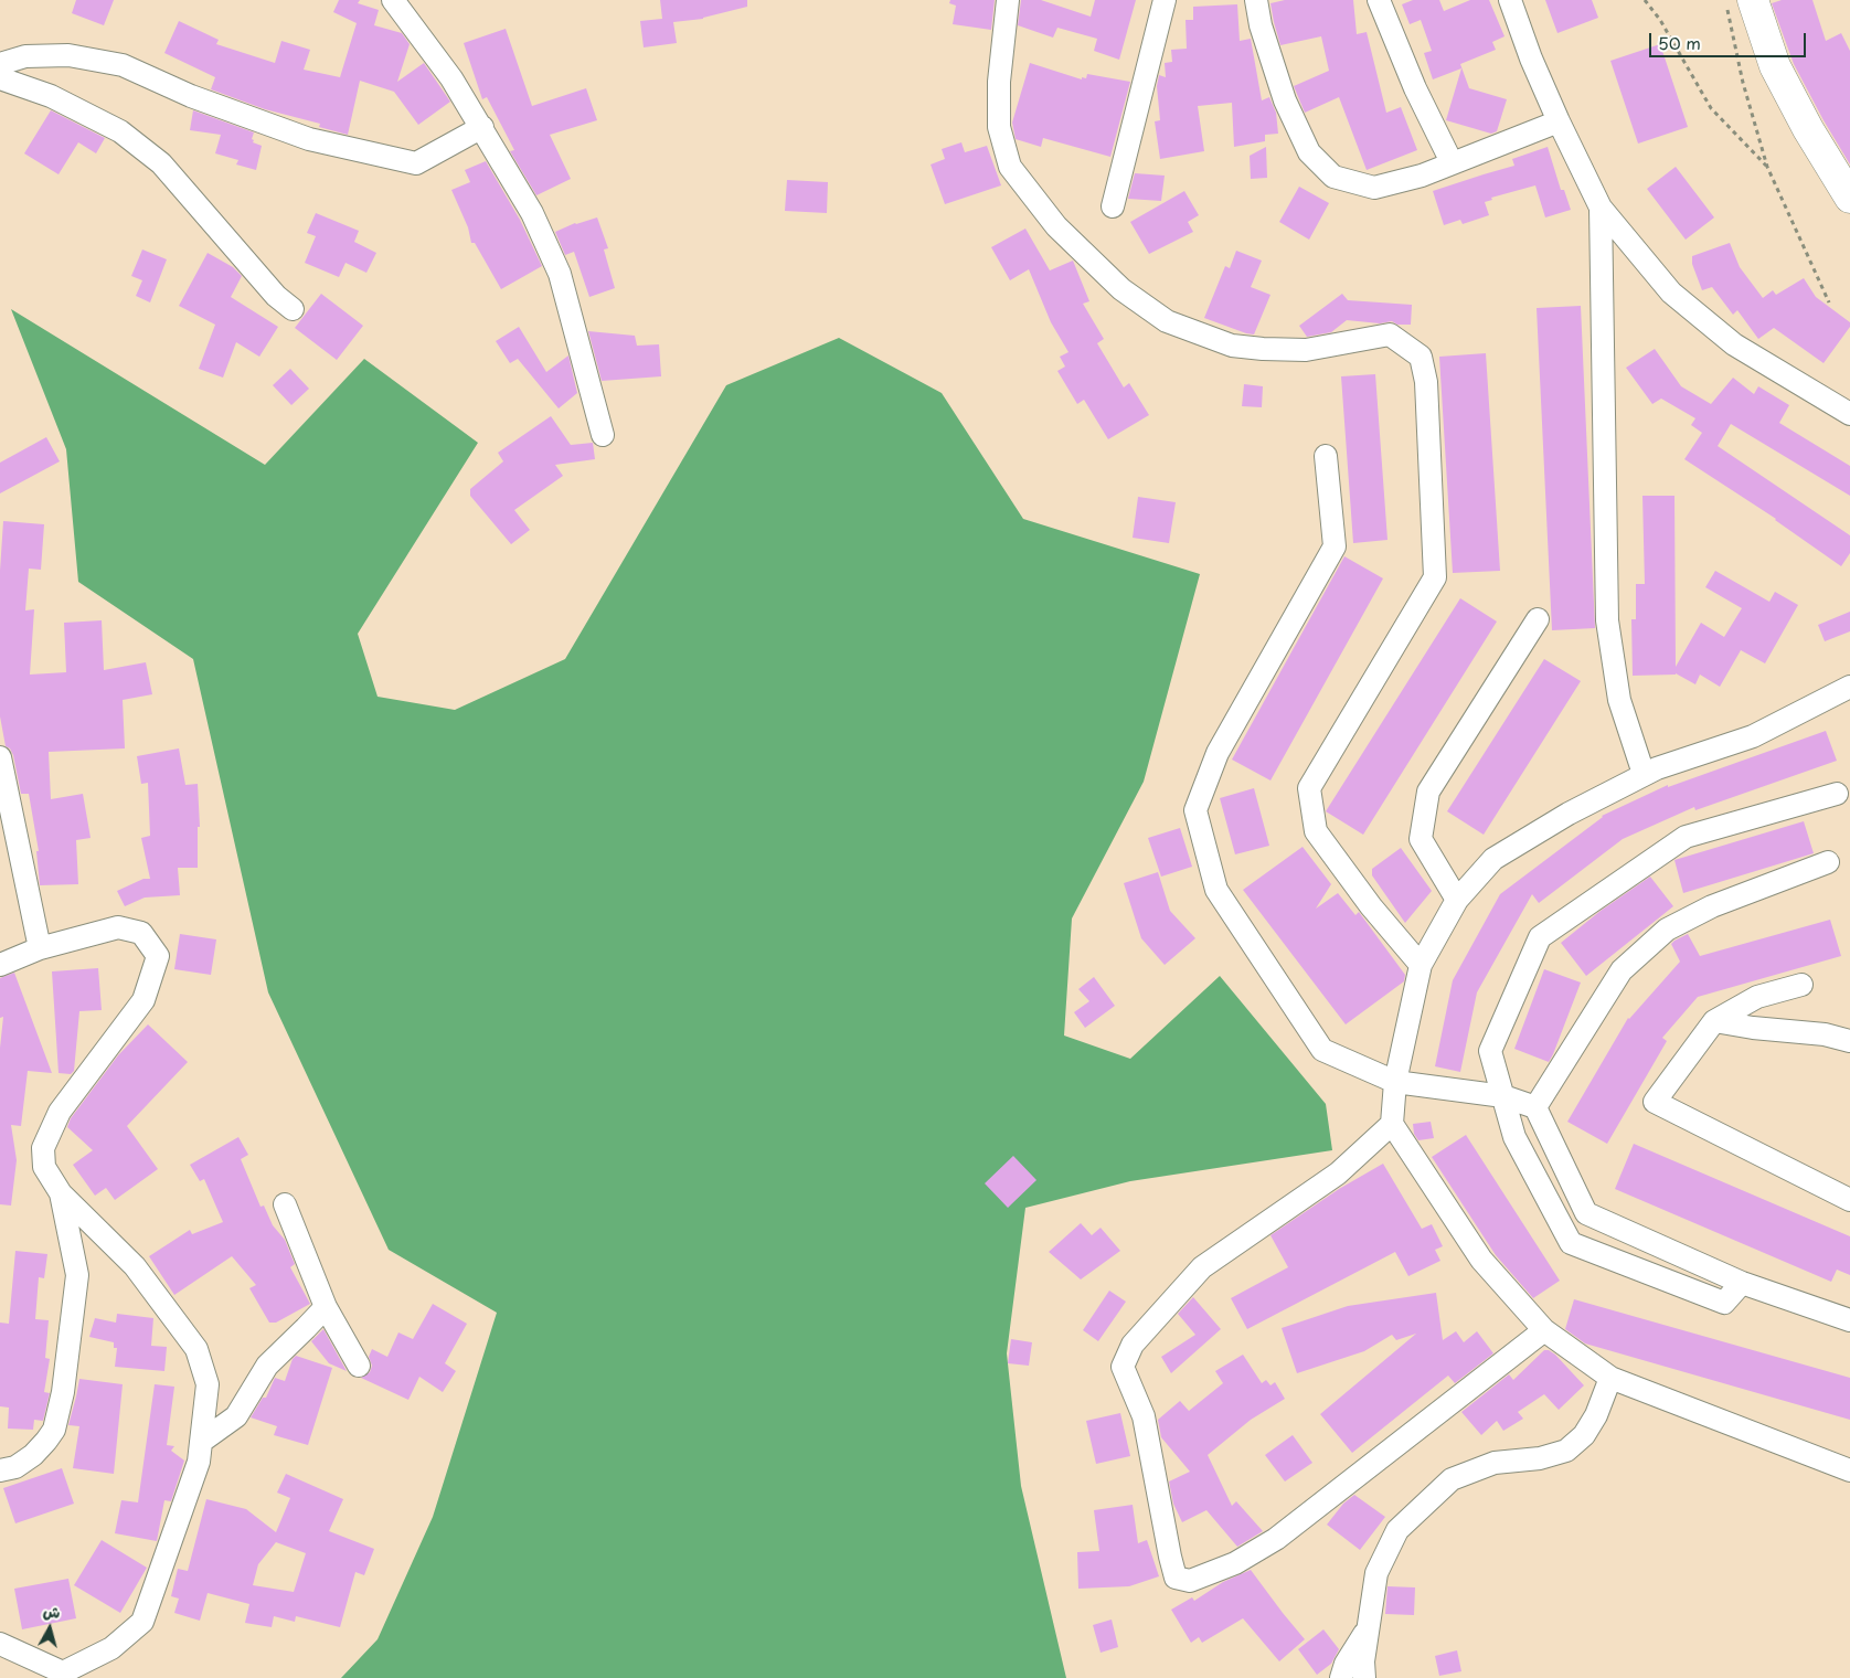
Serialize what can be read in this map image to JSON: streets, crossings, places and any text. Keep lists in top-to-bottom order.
{
  "scale_bar": "50 m",
  "north": "top"
}
